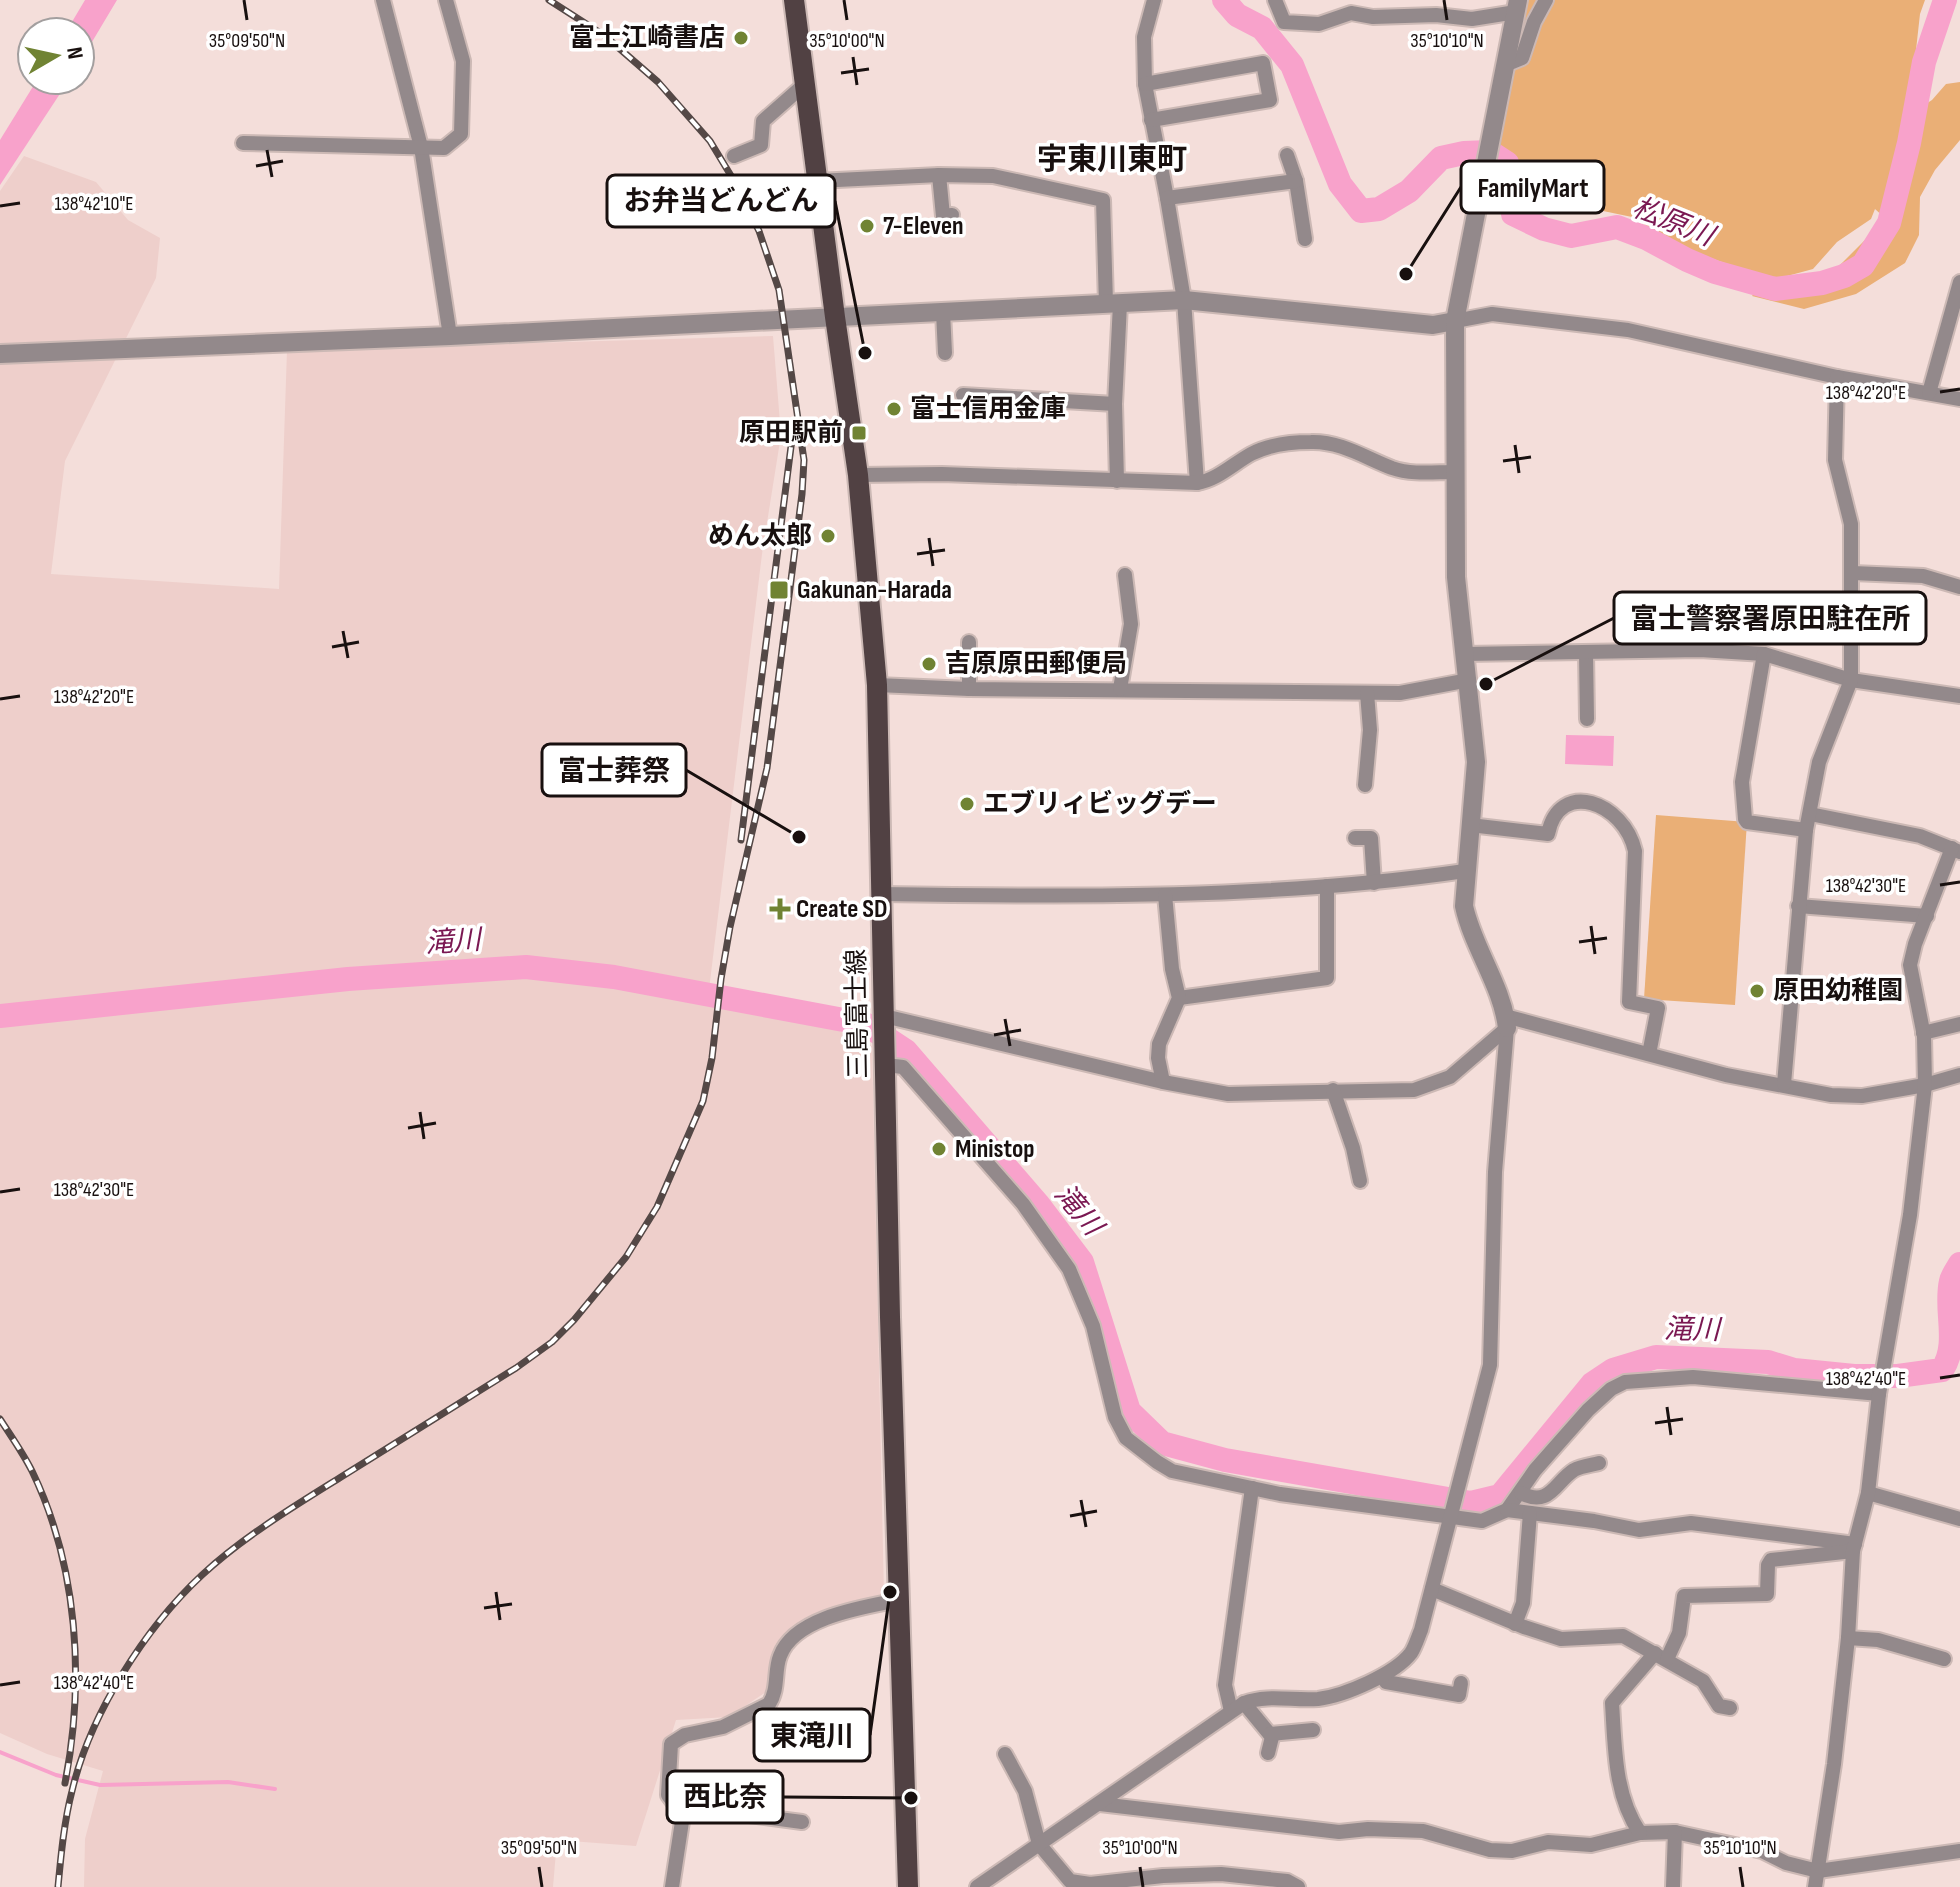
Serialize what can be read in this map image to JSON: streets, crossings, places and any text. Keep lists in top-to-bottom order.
{
  "streets": {
    "main road": ["三島富士線"]
  },
  "districts": ["宇東川東町"],
  "water": ["松原川", "滝川"],
  "places": {
    "other": [
      "富士江崎書店",
      "7-Eleven",
      "FamilyMart",
      "お弁当どんどん",
      "富士信用金庫",
      "めん太郎",
      "吉原原田郵便局",
      "富士警察署原田駐在所",
      "エブリィビッグデー",
      "富士葬祭",
      "原田幼稚園",
      "Ministop",
      "東滝川",
      "西比奈"
    ],
    "transit": ["原田駅前", "Gakunan-Harada"],
    "health": ["Create SD"]
  },
  "north": "right",
  "coordinates": [
    "35°09'50\"N",
    "35°10'00\"N",
    "35°10'10\"N",
    "138°42'10\"E",
    "138°42'20\"E",
    "138°42'30\"E",
    "138°42'40\"E"
  ]
}
